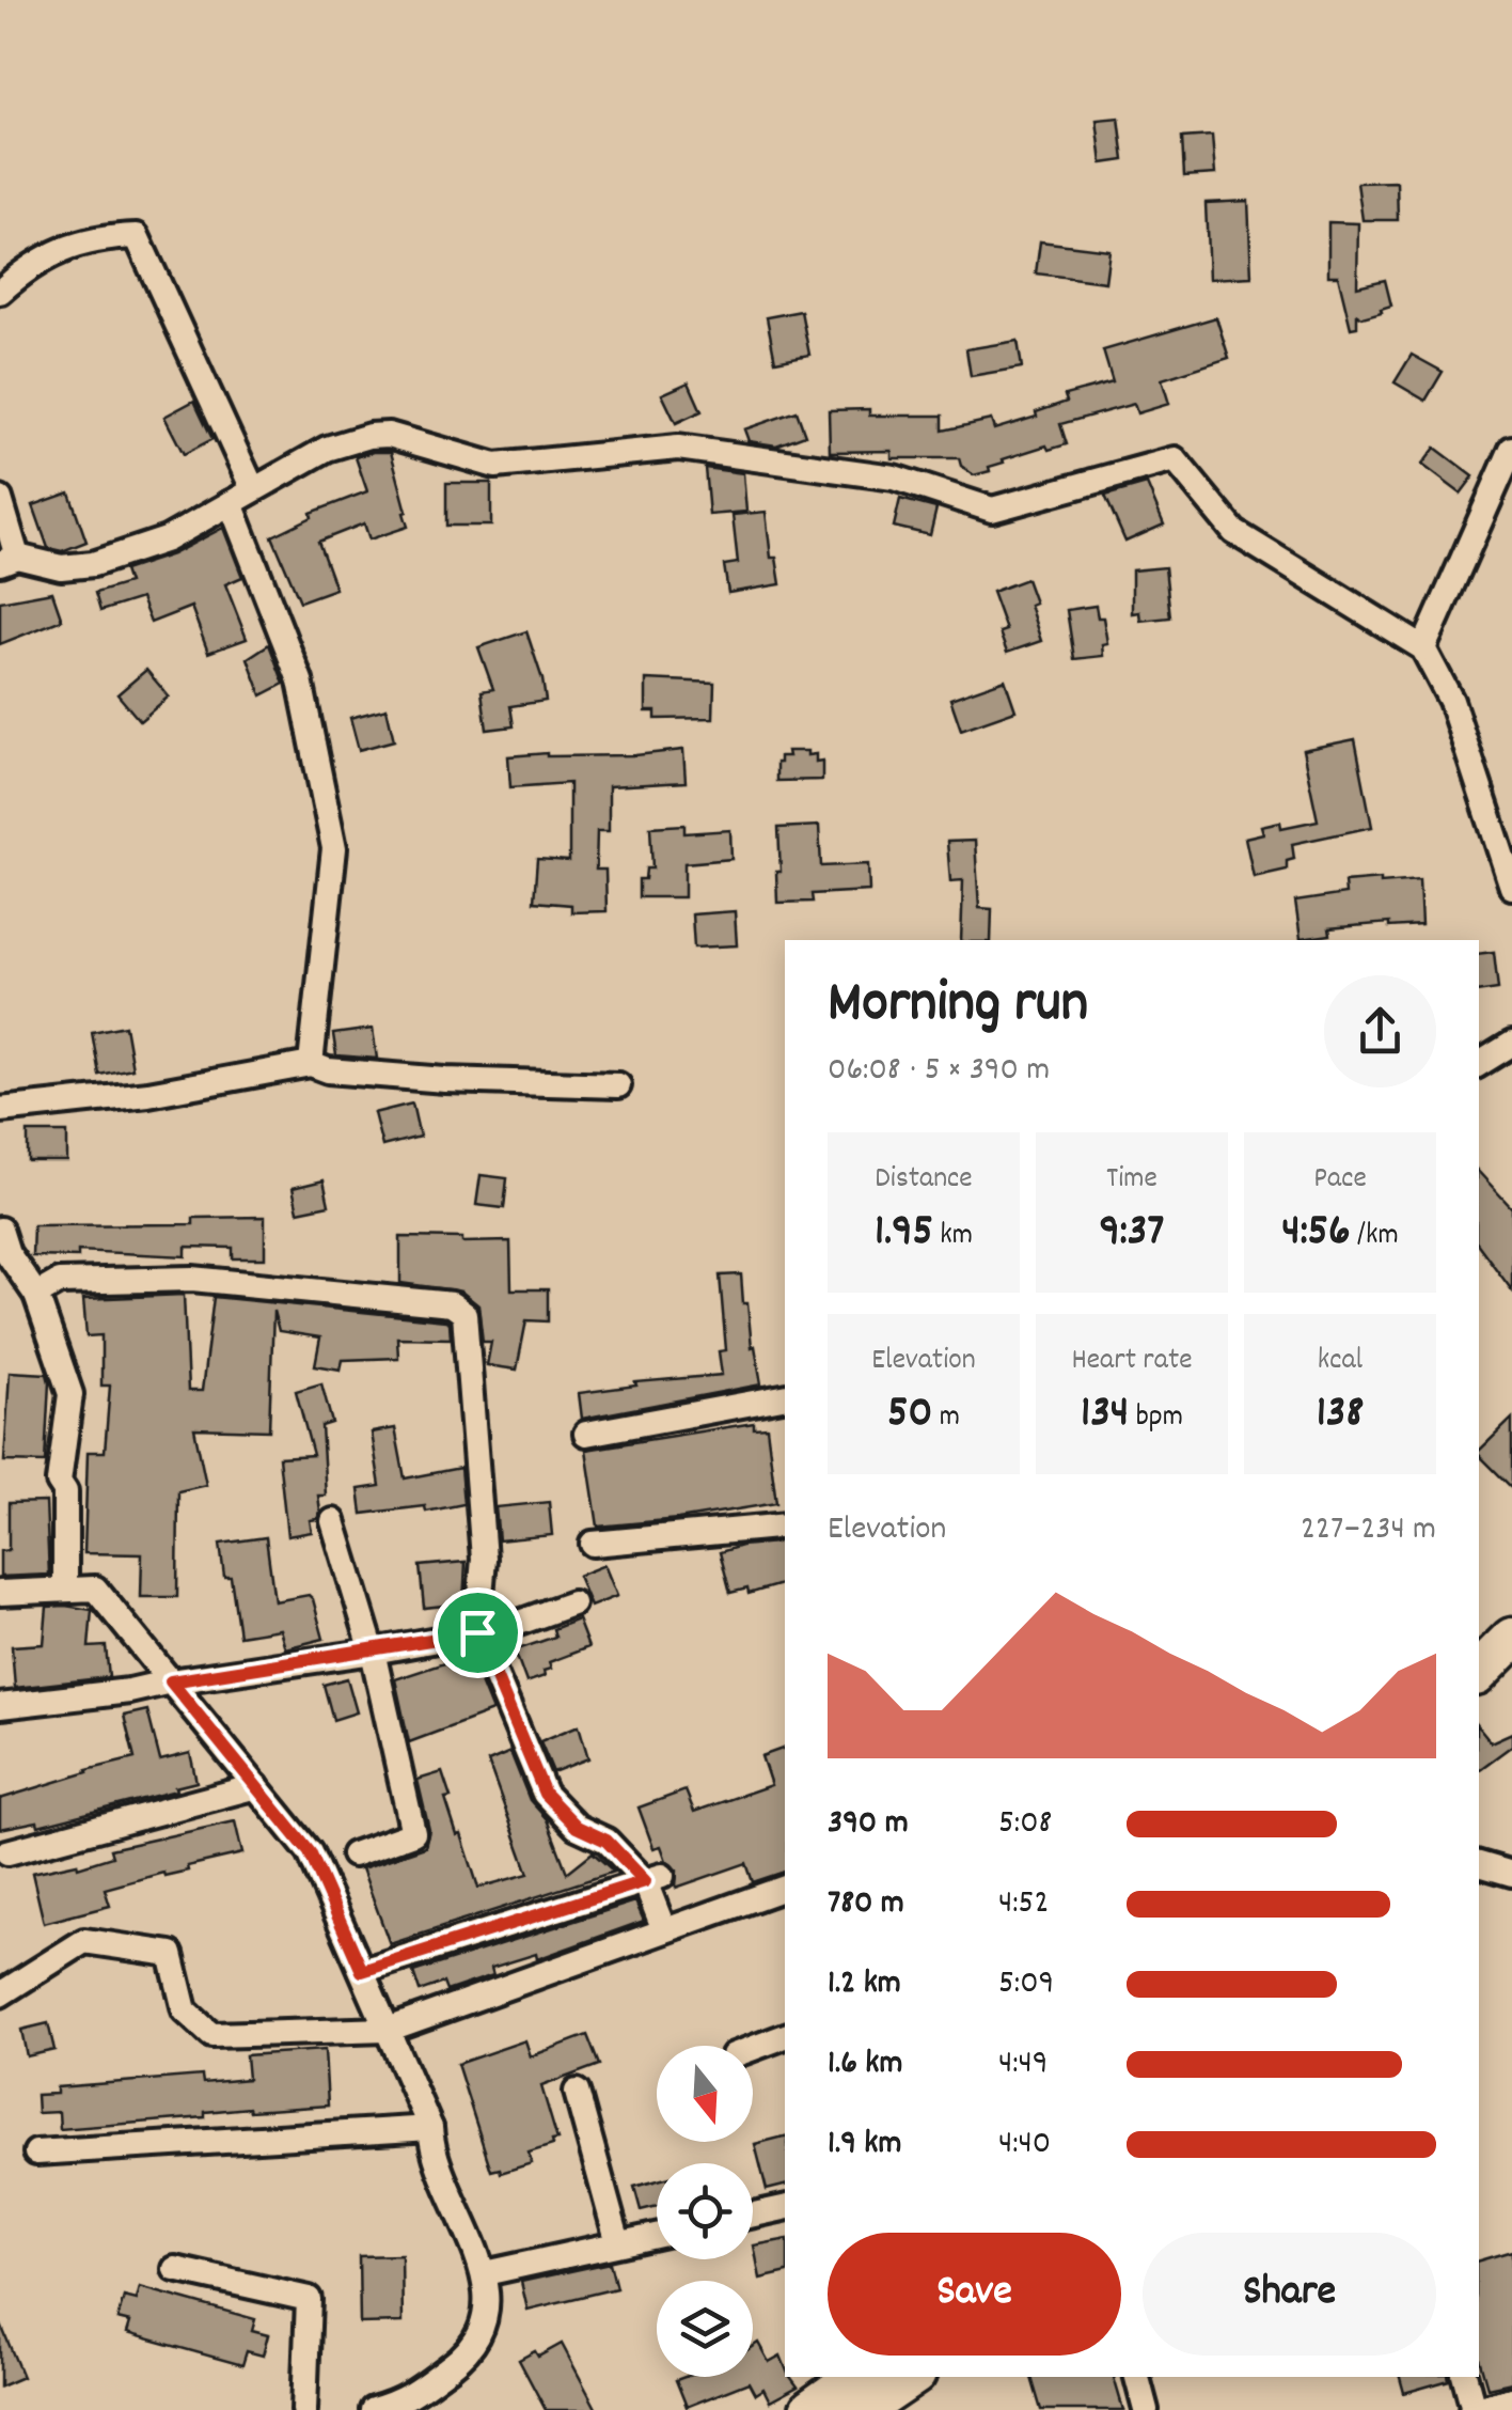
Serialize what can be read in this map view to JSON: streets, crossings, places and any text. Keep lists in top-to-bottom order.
{
  "north": "bottom",
  "page": {
    "heading": ["Morning run", "06:08 · 5 × 390 m"],
    "stats": [
      ["Distance", "1.95 km"],
      ["Time", "9:37"],
      ["Pace", "4:56 /km"],
      ["Elevation", "50 m"],
      ["Heart rate", "134 bpm"],
      ["kcal", "138"]
    ],
    "chart": ["Elevation", "227–234 m"],
    "list": [
      {
        "name": "390 m",
        "note": "5:08"
      },
      {
        "name": "780 m",
        "note": "4:52"
      },
      {
        "name": "1.2 km",
        "note": "5:09"
      },
      {
        "name": "1.6 km",
        "note": "4:49"
      },
      {
        "name": "1.9 km",
        "note": "4:40"
      }
    ],
    "buttons": ["Save", "Share"]
  }
}
